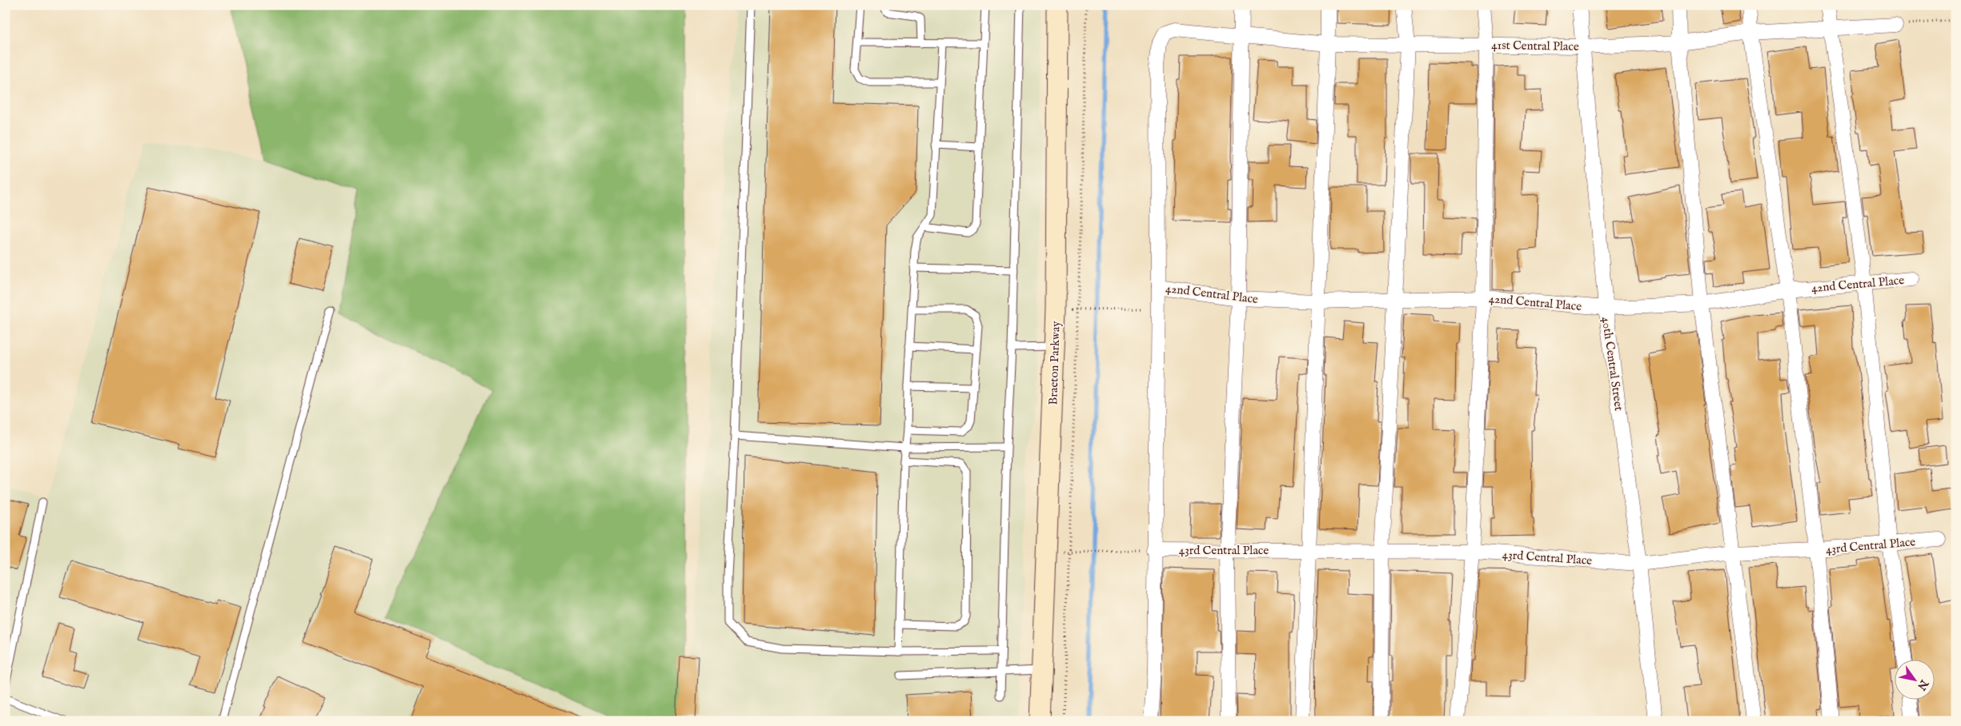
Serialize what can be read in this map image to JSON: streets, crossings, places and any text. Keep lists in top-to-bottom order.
{
  "streets": {
    "main road": ["Braeton Parkway"],
    "street": [
      "41st Central Place",
      "42nd Central Place",
      "40th Central Street",
      "43rd Central Place"
    ]
  },
  "crossings": [
    ["41st Central Place", "42nd Central Place"],
    ["41st Central Place", "40th Central Street"],
    ["42nd Central Place", "40th Central Street"],
    ["40th Central Street", "43rd Central Place"]
  ],
  "north": "bottom right"
}
